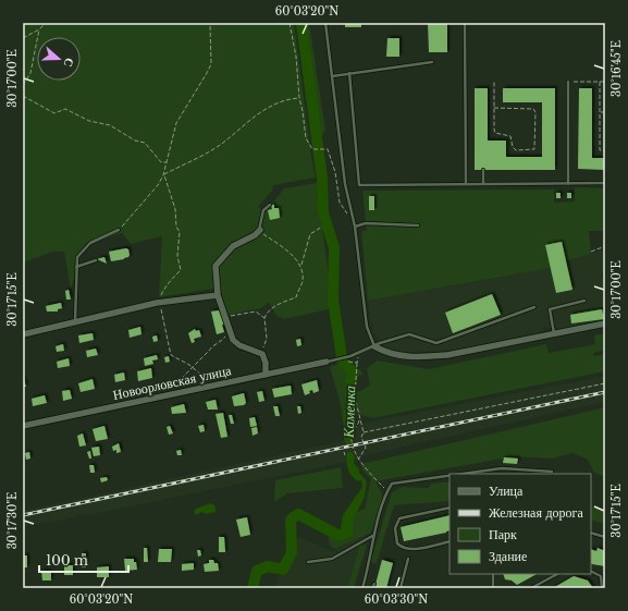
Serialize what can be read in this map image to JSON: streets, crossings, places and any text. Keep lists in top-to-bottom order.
{
  "streets": {
    "street": ["Новоорловская улица"]
  },
  "water": ["Каменка"],
  "legend": [
    "Улица",
    "Железная дорога",
    "Парк",
    "Здание"
  ],
  "scale_bar": "100 m",
  "north": "right",
  "coordinates": [
    "60°03'20\"N",
    "30°16'45\"E",
    "30°17'00\"E",
    "30°17'15\"E",
    "30°17'30\"E",
    "60°03'30\"N"
  ]
}
